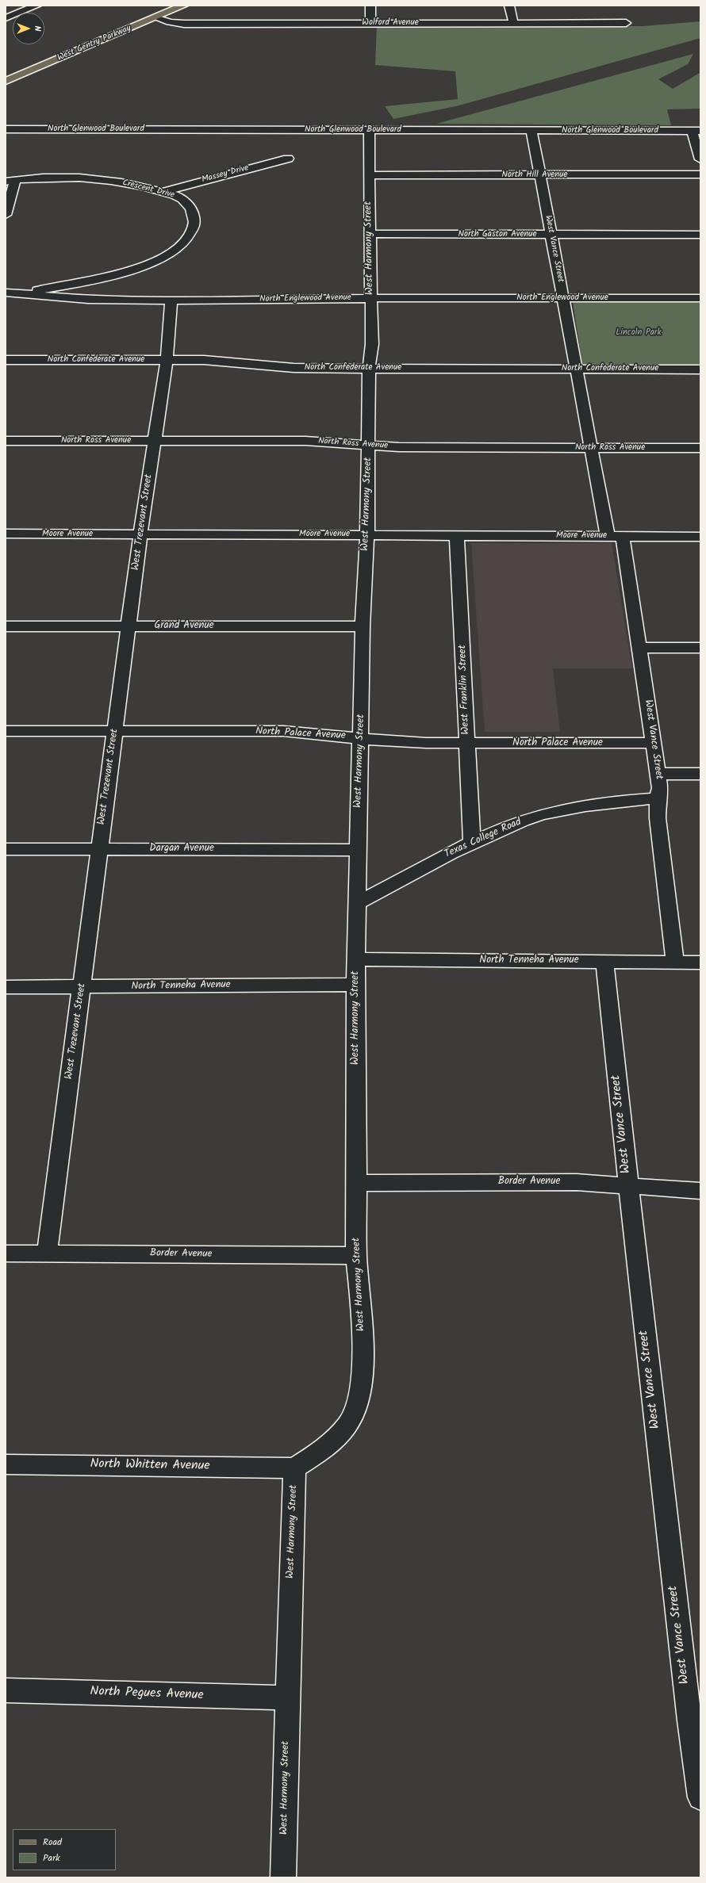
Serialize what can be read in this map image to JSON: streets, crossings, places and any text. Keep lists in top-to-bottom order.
{
  "streets": {
    "main road": ["West Gentry Parkway"],
    "street": [
      "Wolford Avenue",
      "North Glenwood Boulevard",
      "Massey Drive",
      "North Hill Avenue",
      "Crescent Drive",
      "North Gaston Avenue",
      "West Harmony Street",
      "West Vance Street",
      "North Englewood Avenue",
      "North Confederate Avenue",
      "North Ross Avenue",
      "West Trezevant Street",
      "Moore Avenue",
      "Grand Avenue",
      "West Franklin Street",
      "North Palace Avenue",
      "Texas College Road",
      "Dargan Avenue",
      "North Tenneha Avenue",
      "Border Avenue",
      "North Whitten Avenue",
      "North Pegues Avenue"
    ]
  },
  "crossings": [
    ["Wolford Avenue", "West Gentry Parkway"],
    ["North Glenwood Boulevard", "West Harmony Street"],
    ["North Glenwood Boulevard", "West Vance Street"],
    ["Massey Drive", "Crescent Drive"],
    ["North Hill Avenue", "West Harmony Street"],
    ["North Hill Avenue", "West Vance Street"],
    ["Crescent Drive", "North Englewood Avenue"],
    ["North Gaston Avenue", "West Harmony Street"],
    ["North Gaston Avenue", "West Vance Street"],
    ["West Harmony Street", "North Englewood Avenue"],
    ["West Harmony Street", "North Confederate Avenue"],
    ["West Harmony Street", "North Ross Avenue"],
    ["West Harmony Street", "Moore Avenue"],
    ["West Harmony Street", "Grand Avenue"],
    ["West Harmony Street", "North Palace Avenue"],
    ["West Harmony Street", "Texas College Road"],
    ["West Harmony Street", "Dargan Avenue"],
    ["West Harmony Street", "North Tenneha Avenue"],
    ["West Harmony Street", "Border Avenue"],
    ["West Harmony Street", "North Whitten Avenue"],
    ["West Harmony Street", "North Pegues Avenue"],
    ["West Vance Street", "North Englewood Avenue"],
    ["West Vance Street", "North Confederate Avenue"],
    ["West Vance Street", "North Ross Avenue"],
    ["West Vance Street", "Moore Avenue"],
    ["West Vance Street", "North Palace Avenue"],
    ["West Vance Street", "Texas College Road"],
    ["West Vance Street", "North Tenneha Avenue"],
    ["West Vance Street", "Border Avenue"],
    ["North Englewood Avenue", "West Trezevant Street"],
    ["North Confederate Avenue", "West Trezevant Street"],
    ["North Ross Avenue", "West Trezevant Street"],
    ["West Trezevant Street", "Moore Avenue"],
    ["West Trezevant Street", "Grand Avenue"],
    ["West Trezevant Street", "North Palace Avenue"],
    ["West Trezevant Street", "Dargan Avenue"],
    ["West Trezevant Street", "North Tenneha Avenue"],
    ["West Trezevant Street", "Border Avenue"],
    ["Moore Avenue", "West Franklin Street"],
    ["West Franklin Street", "North Palace Avenue"],
    ["West Franklin Street", "Texas College Road"]
  ],
  "parks": ["Lincoln Park"],
  "legend": ["Road", "Park"],
  "north": "right"
}
